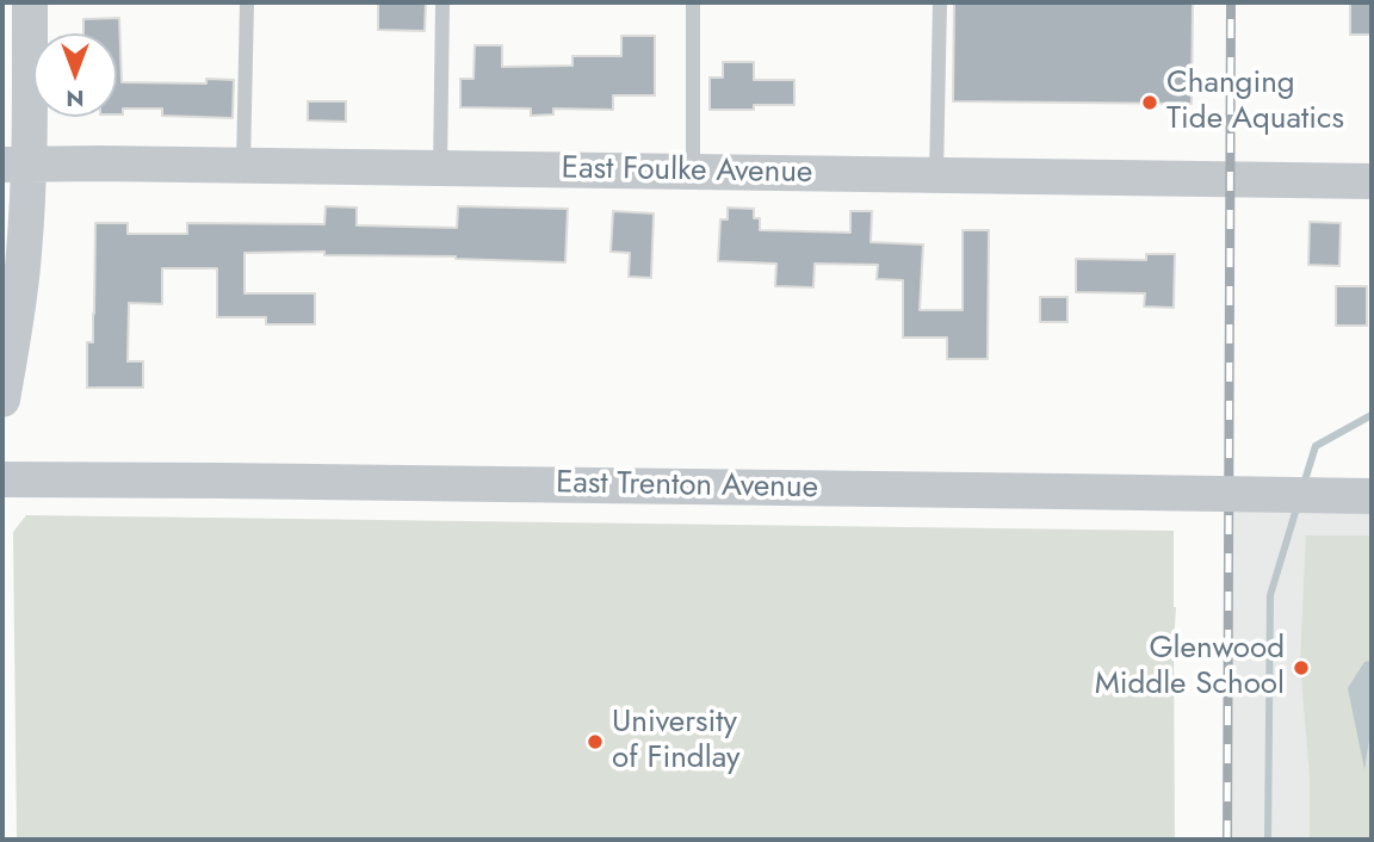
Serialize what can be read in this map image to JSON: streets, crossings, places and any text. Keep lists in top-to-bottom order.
{
  "streets": {
    "street": ["East Foulke Avenue", "East Trenton Avenue"]
  },
  "places": ["Changing Tide Aquatics", "Glenwood Middle School", "University of Findlay"],
  "north": "bottom"
}
